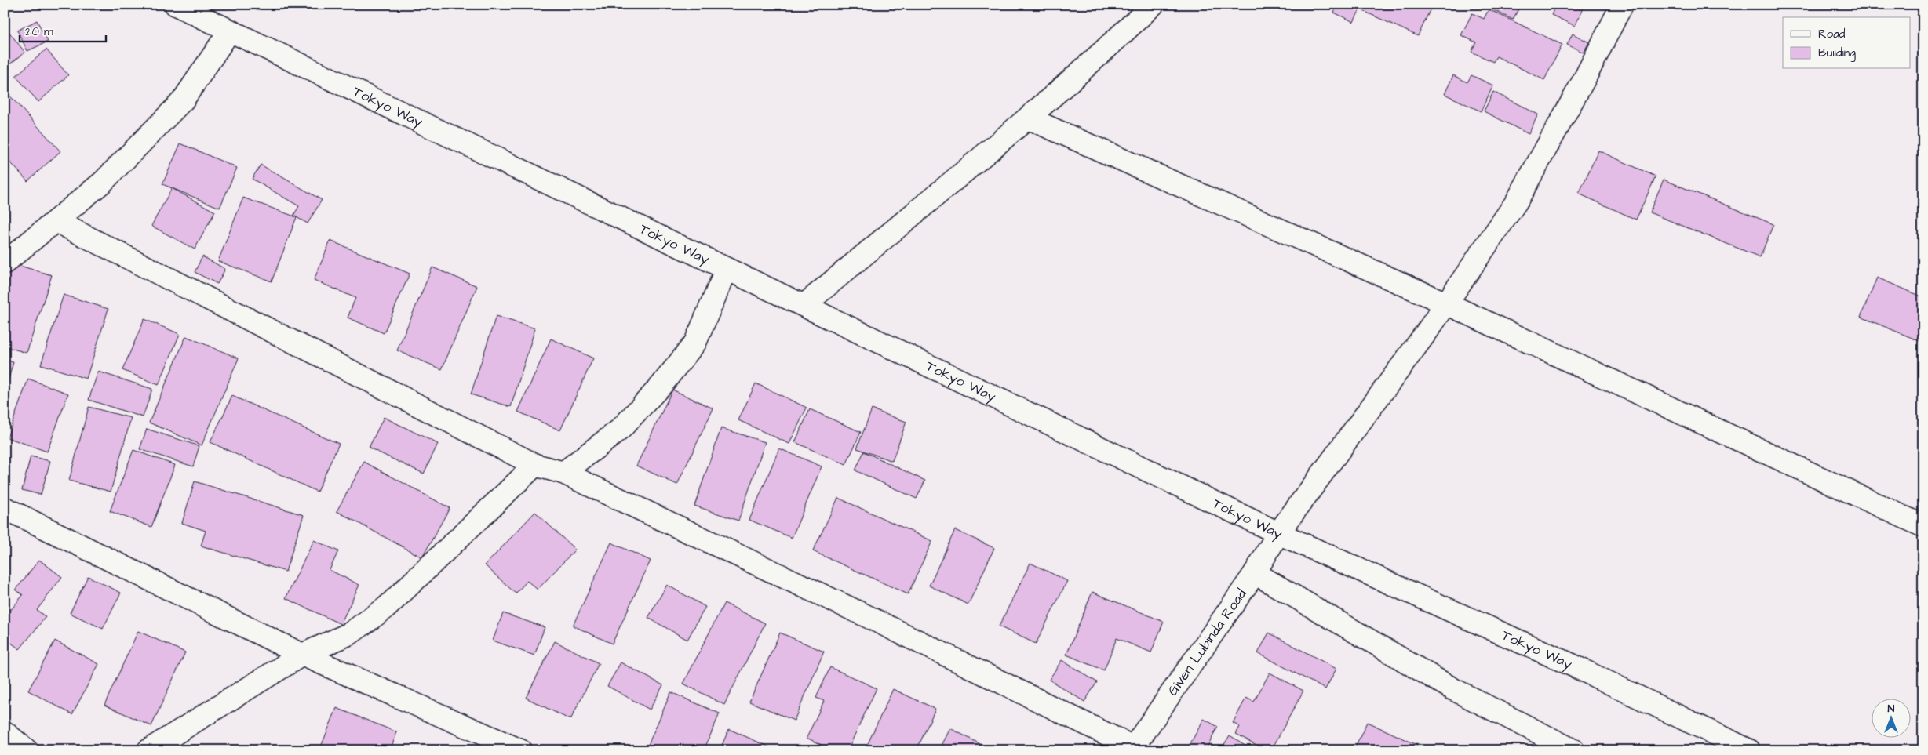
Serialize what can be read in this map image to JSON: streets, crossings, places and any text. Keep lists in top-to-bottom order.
{
  "streets": {
    "street": ["Tokyo Way", "Given Lubinda Road"]
  },
  "crossings": [
    ["Tokyo Way", "Given Lubinda Road"]
  ],
  "legend": ["Road", "Building"],
  "scale_bar": "20 m",
  "north": "top"
}
